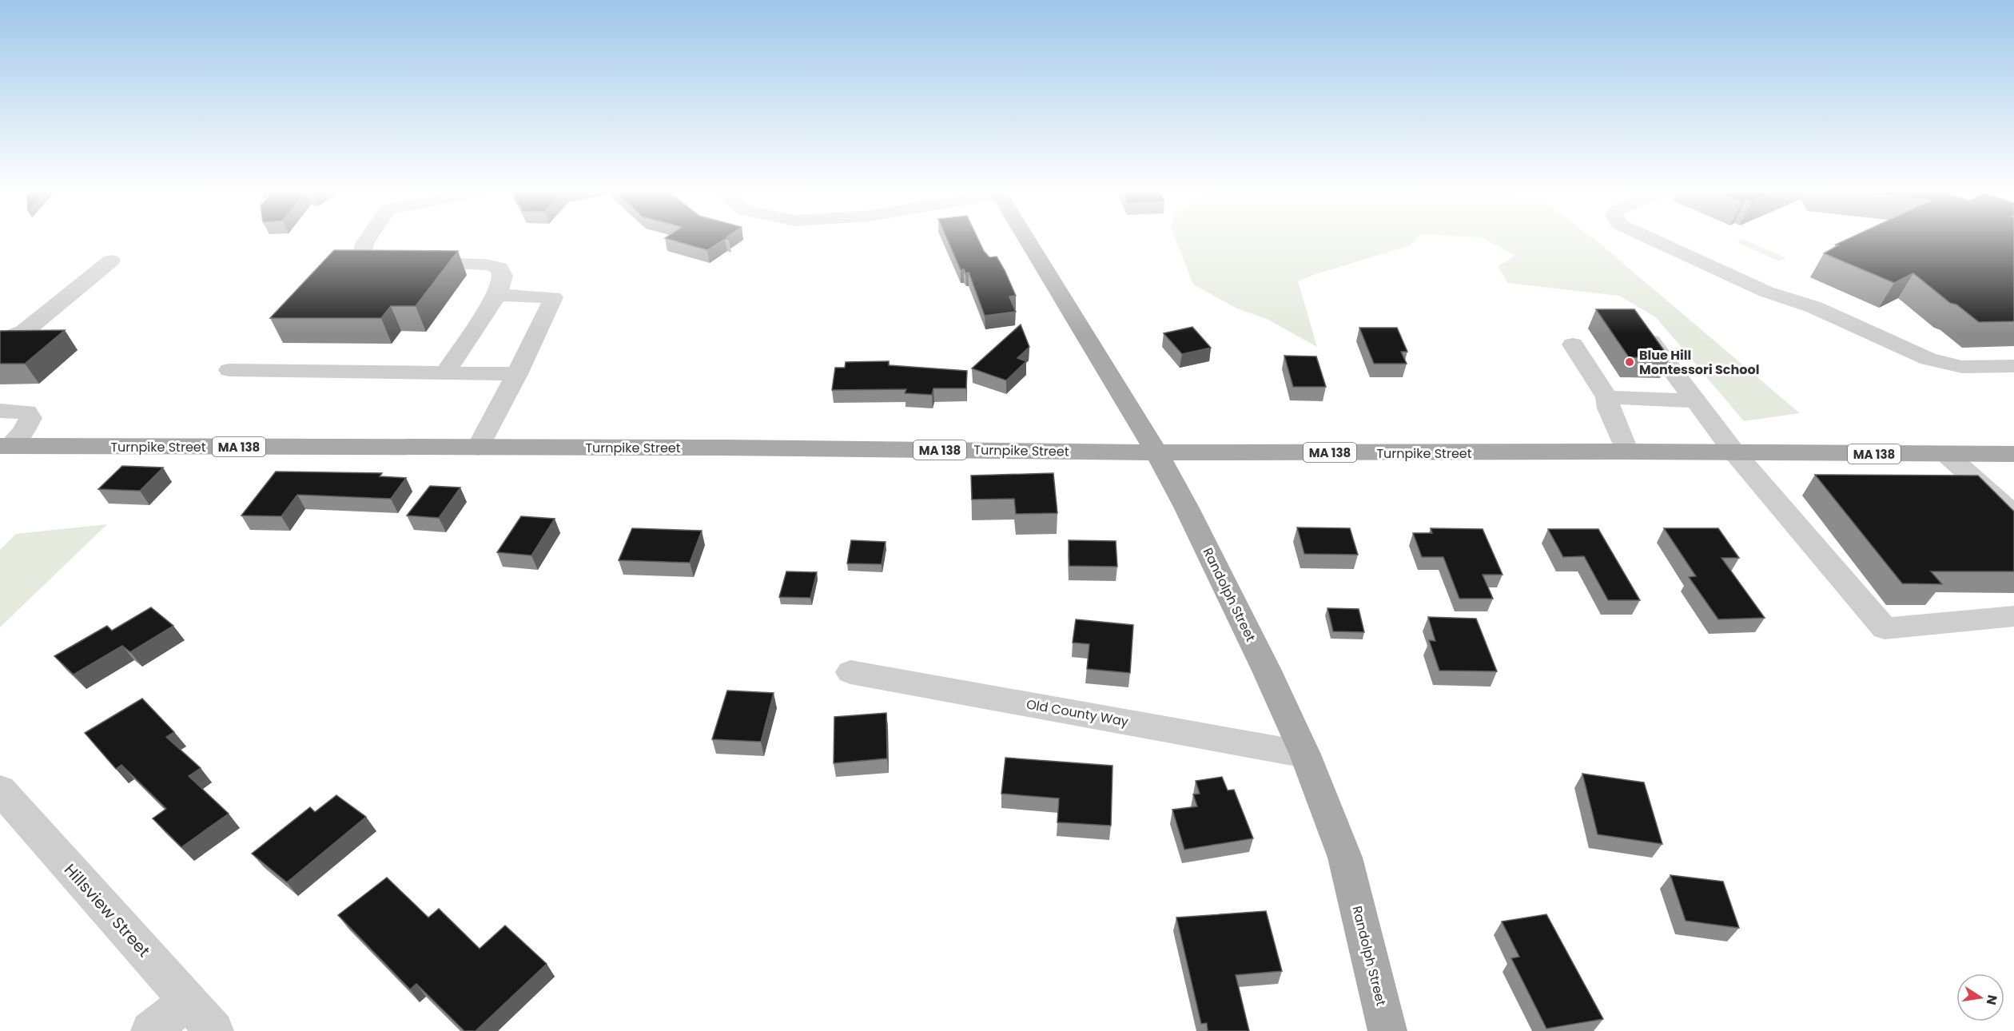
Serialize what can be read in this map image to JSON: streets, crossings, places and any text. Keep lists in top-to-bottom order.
{
  "streets": {
    "main road": ["Turnpike Street", "MA 138", "Randolph Street"],
    "street": ["Old County Way", "Hillsview Street"]
  },
  "crossings": [
    ["Turnpike Street", "Randolph Street"],
    ["Randolph Street", "Old County Way"]
  ],
  "places": ["Blue Hill Montessori School"],
  "north": "right"
}
